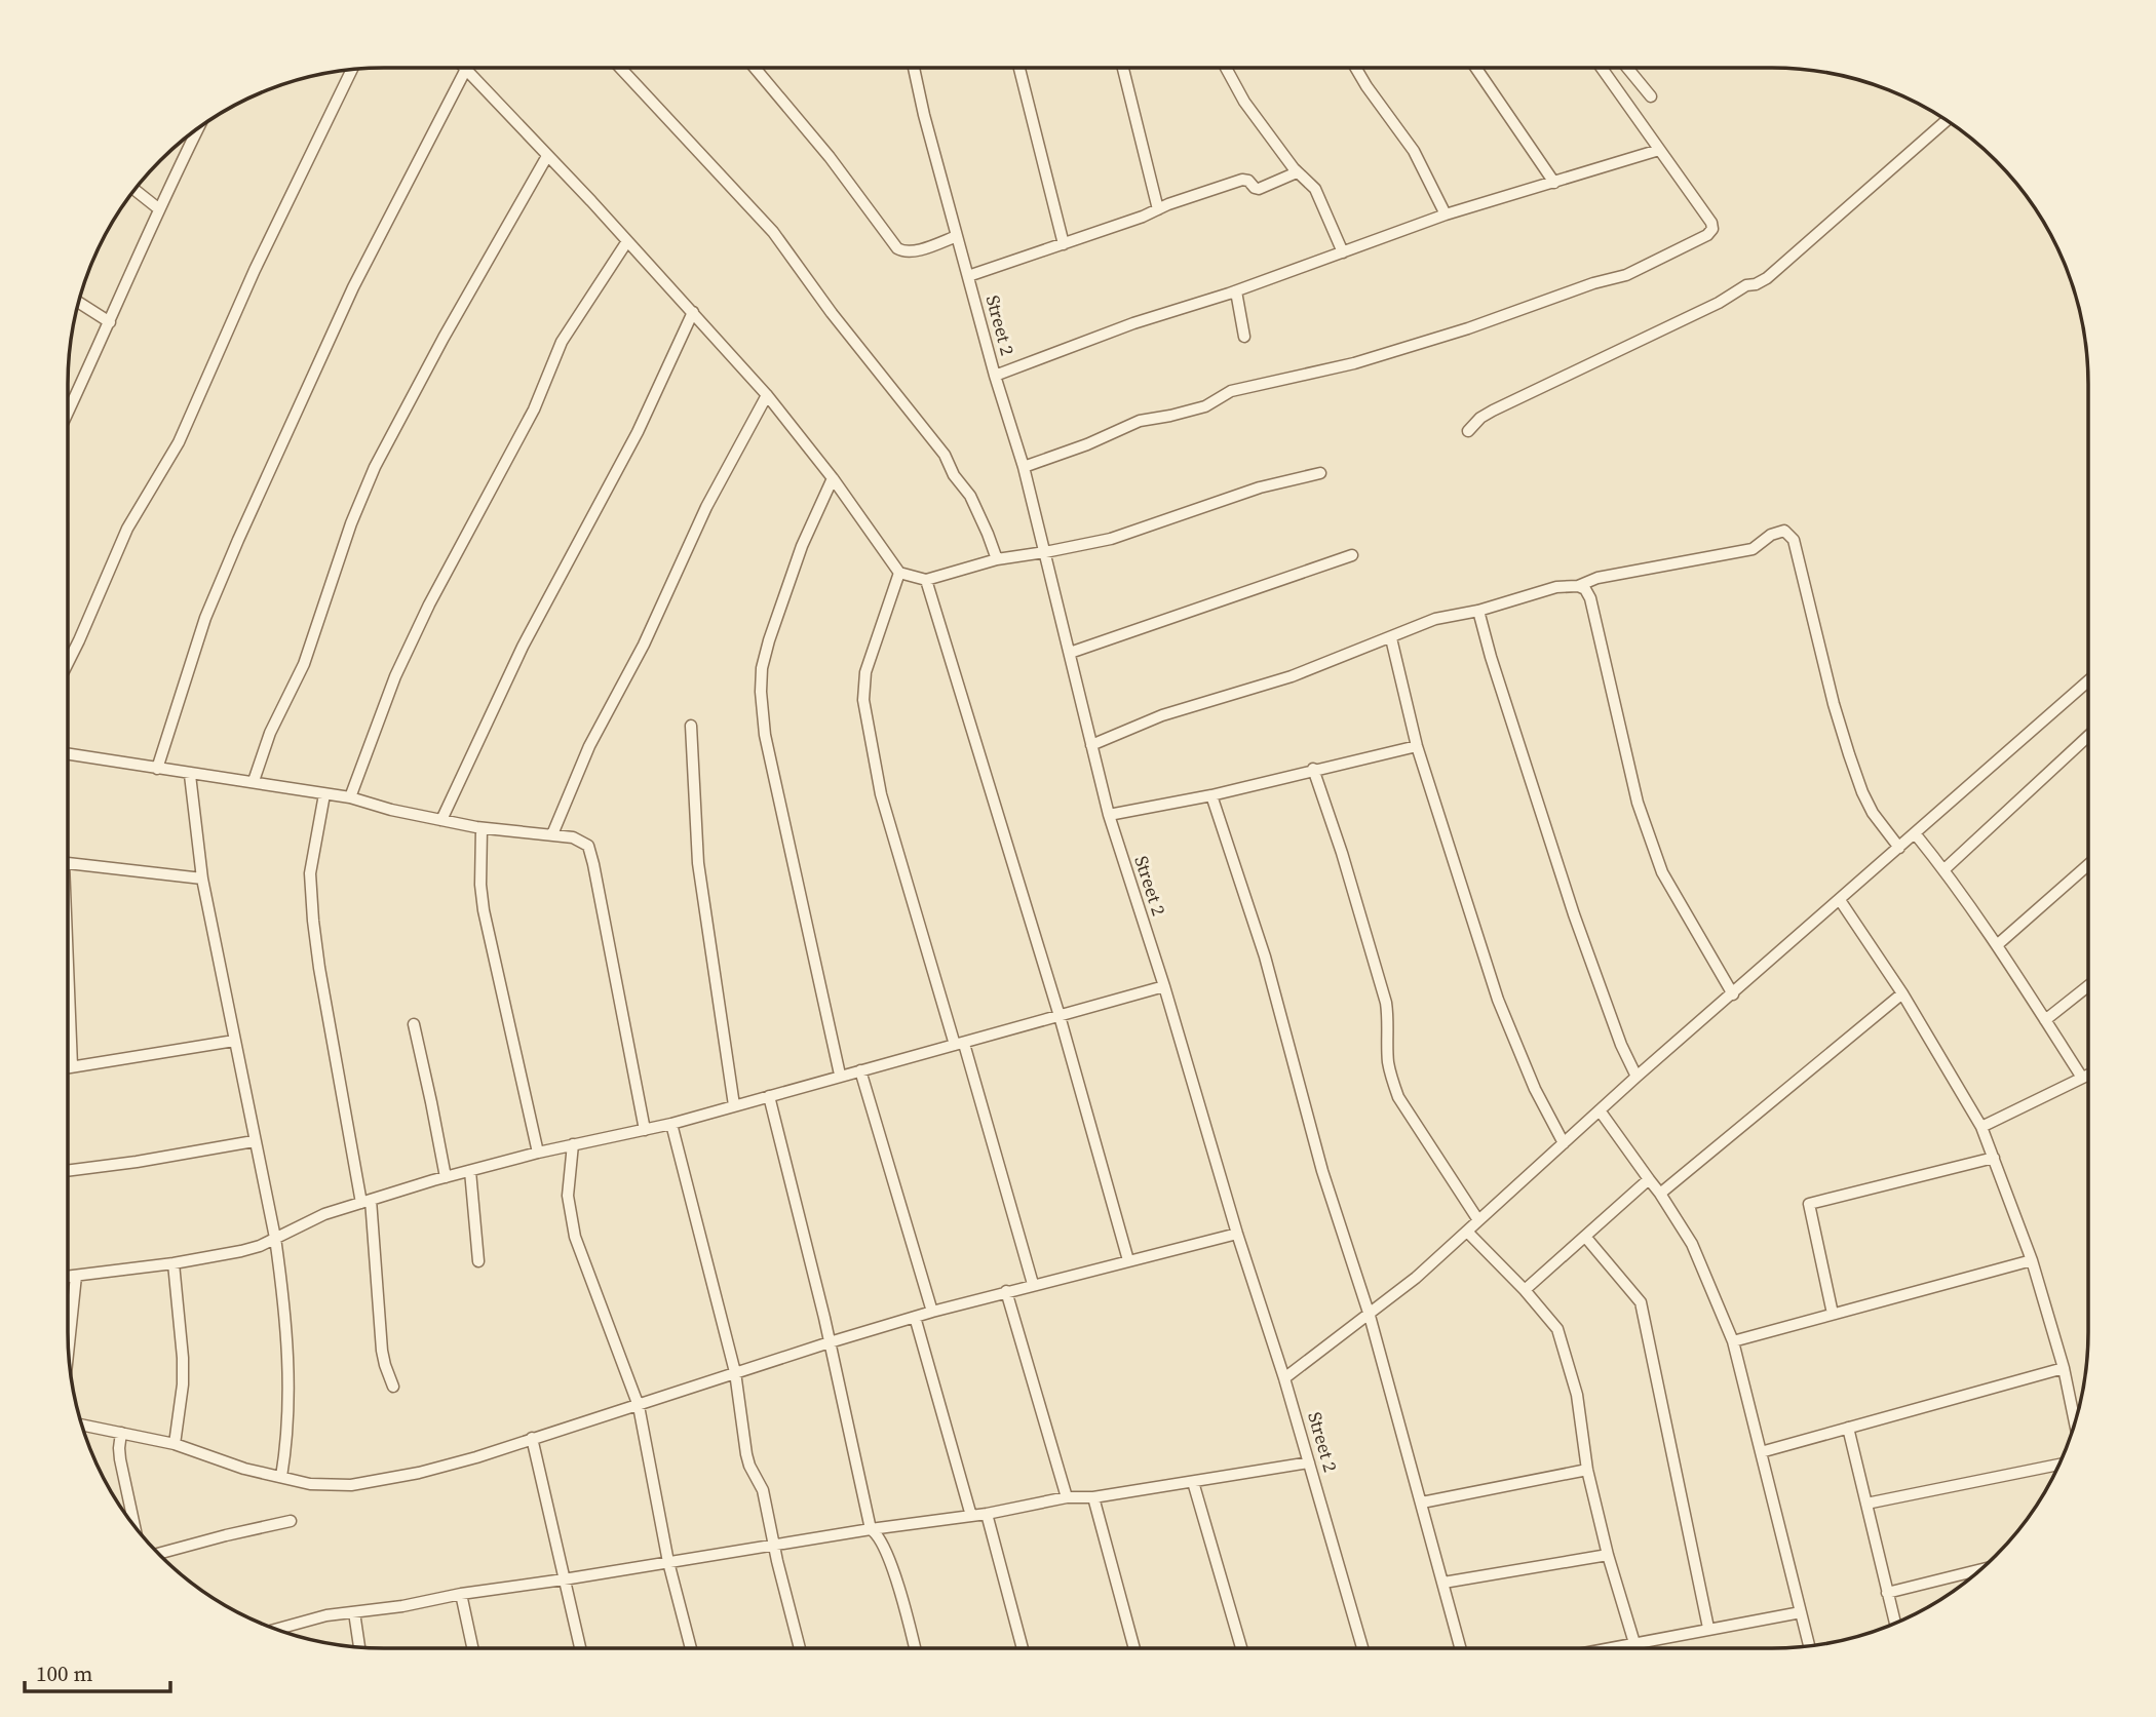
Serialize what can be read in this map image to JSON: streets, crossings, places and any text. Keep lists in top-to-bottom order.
{
  "streets": {
    "street": ["Street 2"]
  },
  "scale_bar": "100 m"
}
